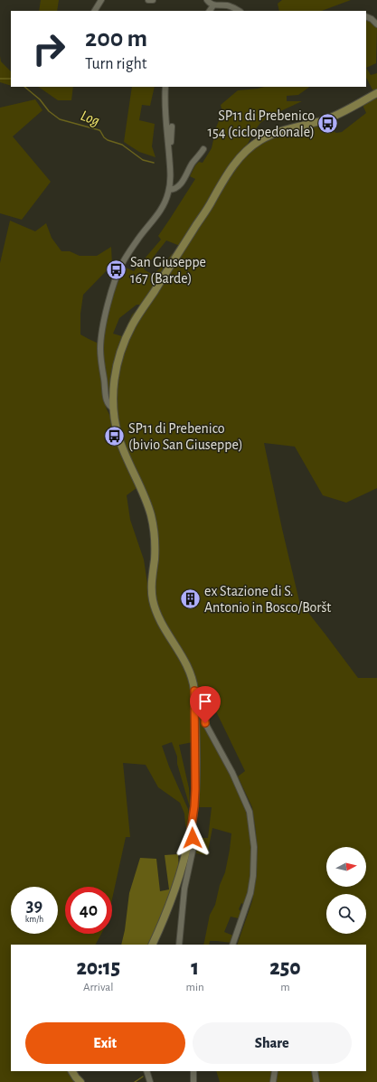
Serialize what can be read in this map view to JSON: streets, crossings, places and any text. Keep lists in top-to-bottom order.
{
  "water": ["Log"],
  "places": {
    "bus stop": ["SP11 di Prebenico 154 (ciclopedonale)", "San Giuseppe 167 (Barde)", "SP11 di Prebenico (bivio San Giuseppe)"],
    "building": ["ex Stazione di S. Antonio in Bosco/Boršt"]
  },
  "north": "right",
  "page": {
    "turn": ["200 m", "Turn right"],
    "speed": "39 km/h",
    "limit": "40",
    "eta": [
      "20:15",
      "Arrival",
      "1",
      "min",
      "250",
      "m"
    ],
    "buttons": ["Exit", "Share"]
  }
}
